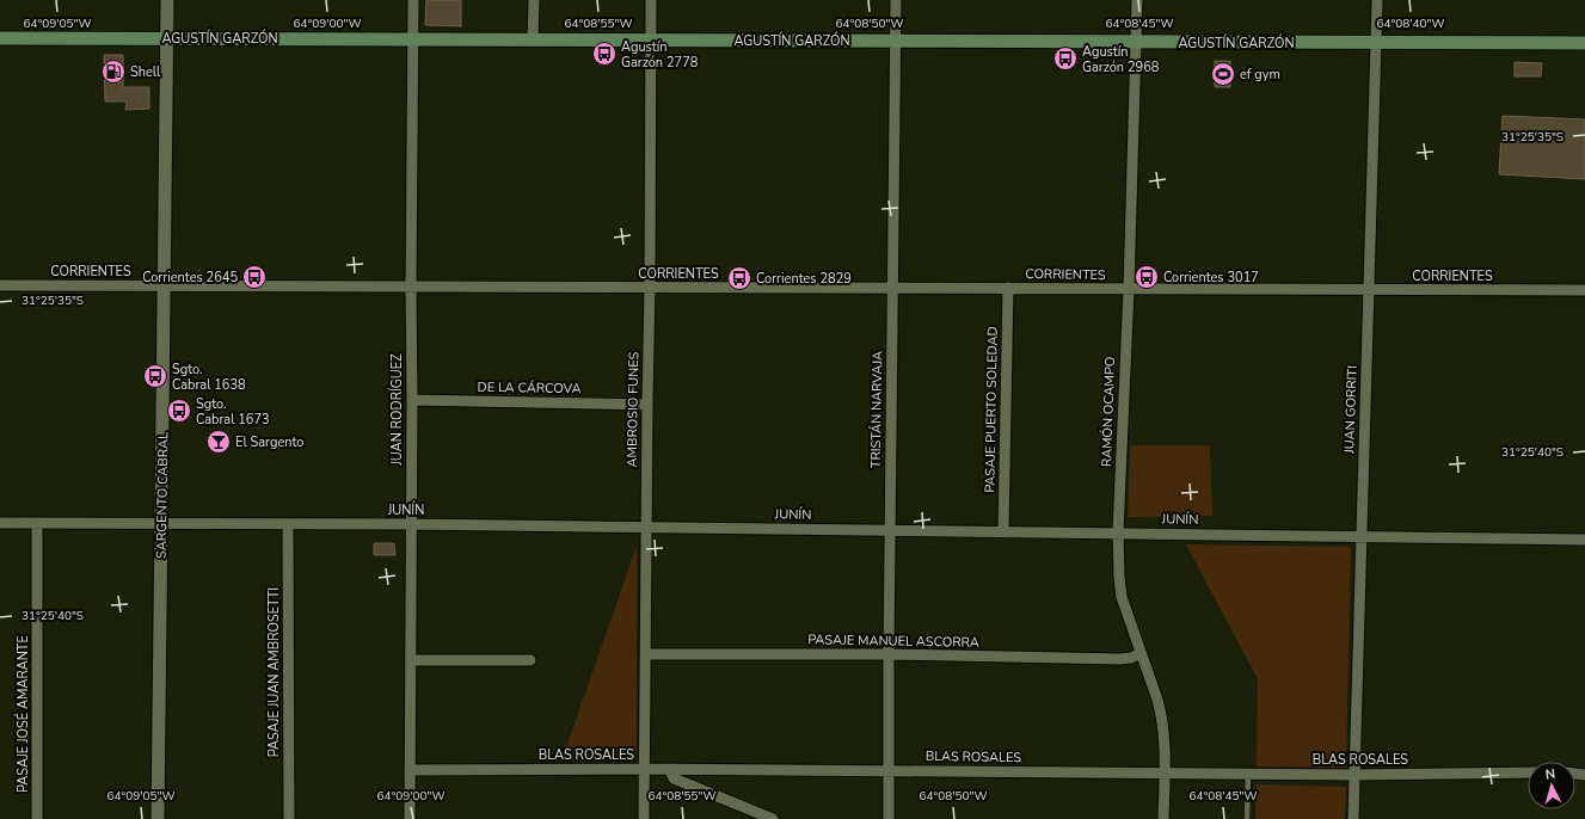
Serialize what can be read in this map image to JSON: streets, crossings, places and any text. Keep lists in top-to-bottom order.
{
  "streets": {
    "main road": ["AGUSTÍN GARZÓN"],
    "street": [
      "CORRIENTES",
      "DE LA CÁRCOVA",
      "JUAN RODRÍGUEZ",
      "AMBROSIO FUNES",
      "TRISTÁN NARVAJA",
      "PASAJE PUERTO SOLEDAD",
      "JUAN GORRITI",
      "RAMÓN OCAMPO",
      "SARGENTO CABRAL",
      "JUNÍN",
      "PASAJE MANUEL ASCORRA",
      "PASAJE JUAN AMBROSETTI",
      "PASAJE JOSÉ AMARANTE",
      "BLAS ROSALES"
    ]
  },
  "crossings": [
    ["AGUSTÍN GARZÓN", "JUAN RODRÍGUEZ"],
    ["AGUSTÍN GARZÓN", "AMBROSIO FUNES"],
    ["AGUSTÍN GARZÓN", "TRISTÁN NARVAJA"],
    ["AGUSTÍN GARZÓN", "JUAN GORRITI"],
    ["AGUSTÍN GARZÓN", "RAMÓN OCAMPO"],
    ["AGUSTÍN GARZÓN", "SARGENTO CABRAL"],
    ["CORRIENTES", "JUAN RODRÍGUEZ"],
    ["CORRIENTES", "AMBROSIO FUNES"],
    ["CORRIENTES", "TRISTÁN NARVAJA"],
    ["CORRIENTES", "PASAJE PUERTO SOLEDAD"],
    ["CORRIENTES", "JUAN GORRITI"],
    ["CORRIENTES", "RAMÓN OCAMPO"],
    ["CORRIENTES", "SARGENTO CABRAL"],
    ["DE LA CÁRCOVA", "JUAN RODRÍGUEZ"],
    ["DE LA CÁRCOVA", "AMBROSIO FUNES"],
    ["JUAN RODRÍGUEZ", "JUNÍN"],
    ["JUAN RODRÍGUEZ", "BLAS ROSALES"],
    ["AMBROSIO FUNES", "JUNÍN"],
    ["AMBROSIO FUNES", "PASAJE MANUEL ASCORRA"],
    ["AMBROSIO FUNES", "BLAS ROSALES"],
    ["TRISTÁN NARVAJA", "JUNÍN"],
    ["TRISTÁN NARVAJA", "PASAJE MANUEL ASCORRA"],
    ["TRISTÁN NARVAJA", "BLAS ROSALES"],
    ["PASAJE PUERTO SOLEDAD", "JUNÍN"],
    ["JUAN GORRITI", "JUNÍN"],
    ["JUAN GORRITI", "BLAS ROSALES"],
    ["RAMÓN OCAMPO", "JUNÍN"],
    ["RAMÓN OCAMPO", "PASAJE MANUEL ASCORRA"],
    ["RAMÓN OCAMPO", "BLAS ROSALES"],
    ["SARGENTO CABRAL", "JUNÍN"],
    ["JUNÍN", "PASAJE JUAN AMBROSETTI"],
    ["JUNÍN", "PASAJE JOSÉ AMARANTE"]
  ],
  "places": {
    "bus stop": [
      "Agustín Garzón 2778",
      "Agustín Garzón 2968",
      "Corrientes 2645",
      "Corrientes 3017",
      "Corrientes 2829",
      "Sgto. Cabral 1638",
      "Sgto. Cabral 1673"
    ],
    "fuel station": ["Shell"],
    "sports": ["ef gym"],
    "bar": ["El Sargento"]
  },
  "north": "top",
  "coordinates": [
    "64°09'05\"W",
    "64°09'00\"W",
    "64°08'55\"W",
    "64°08'50\"W",
    "64°08'45\"W",
    "64°08'40\"W",
    "31°25'35\"S",
    "31°25'40\"S"
  ]
}
